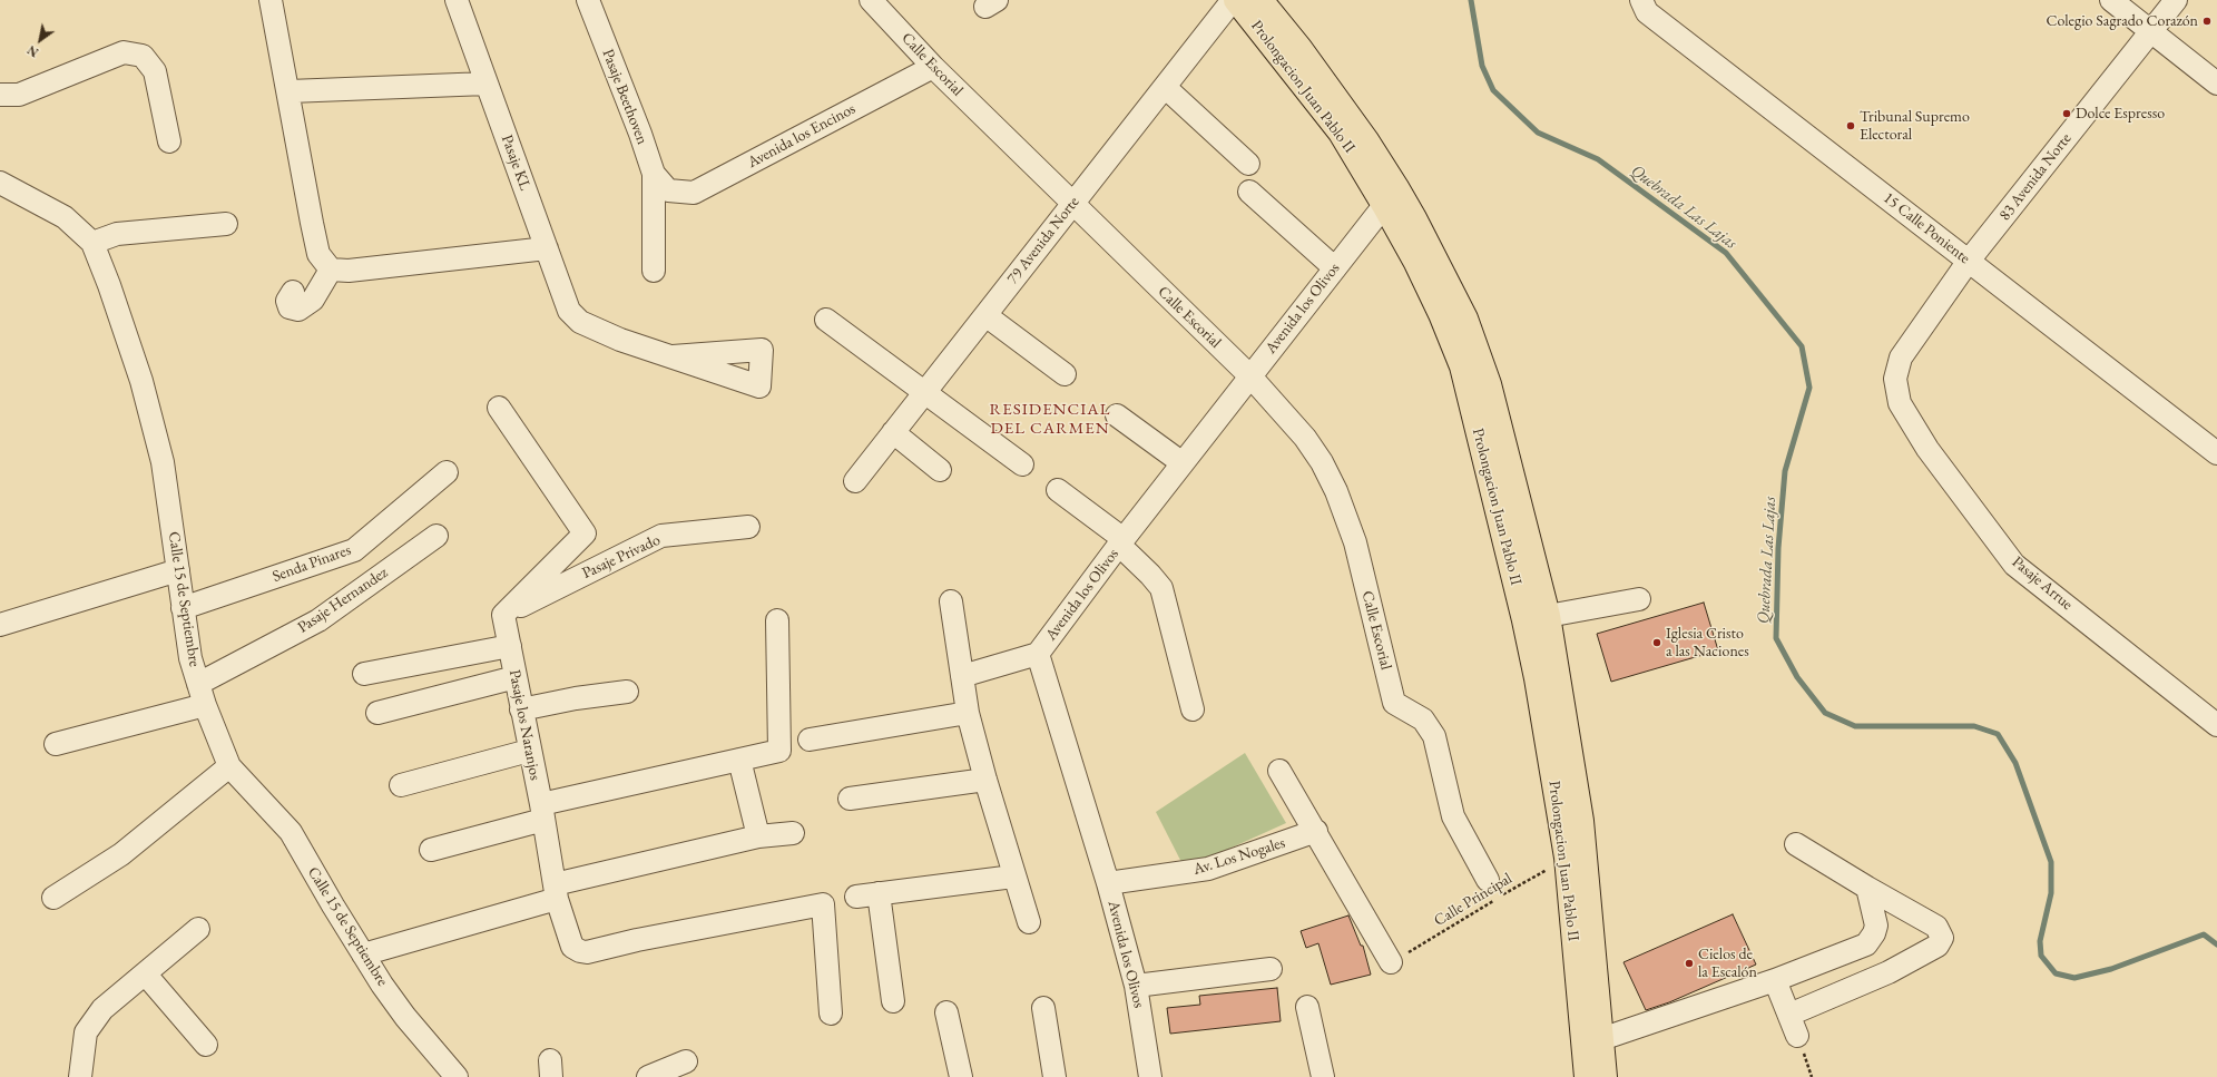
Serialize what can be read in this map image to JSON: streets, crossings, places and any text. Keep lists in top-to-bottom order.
{
  "streets": {
    "main road": ["Prolongacion Juan Pablo II"],
    "street": [
      "Calle Escorial",
      "Pasaje Beethoven",
      "Avenida los Encinos",
      "Pasaje KL",
      "83 Avenida Norte",
      "15 Calle Poniente",
      "79 Avenida Norte",
      "Avenida los Olivos",
      "Pasaje Privado",
      "Senda Pinares",
      "Pasaje Arrue",
      "Calle 15 de Septiembre",
      "Pasaje Hernandez",
      "Pasaje los Naranjos",
      "Av. Los Nogales"
    ],
    "path": ["Calle Principal"]
  },
  "crossings": [
    ["Calle Escorial", "Avenida los Encinos"],
    ["Calle Escorial", "79 Avenida Norte"],
    ["Calle Escorial", "Avenida los Olivos"],
    ["Prolongacion Juan Pablo II", "79 Avenida Norte"],
    ["Prolongacion Juan Pablo II", "Avenida los Olivos"],
    ["Prolongacion Juan Pablo II", "Calle Principal"],
    ["Pasaje Beethoven", "Avenida los Encinos"],
    ["83 Avenida Norte", "15 Calle Poniente"],
    ["83 Avenida Norte", "Pasaje Arrue"],
    ["Avenida los Olivos", "Av. Los Nogales"],
    ["Pasaje Privado", "Pasaje los Naranjos"],
    ["Senda Pinares", "Calle 15 de Septiembre"],
    ["Calle 15 de Septiembre", "Pasaje Hernandez"]
  ],
  "districts": ["RESIDENCIAL DEL CARMEN"],
  "water": ["Quebrada Las Lajas"],
  "places": [
    "Colegio Sagrado Corazón",
    "Dolce Espresso",
    "Tribunal Supremo Electoral",
    "Iglesia Cristo a las Naciones",
    "Cielos de la Escalón"
  ],
  "north": "bottom left"
}
